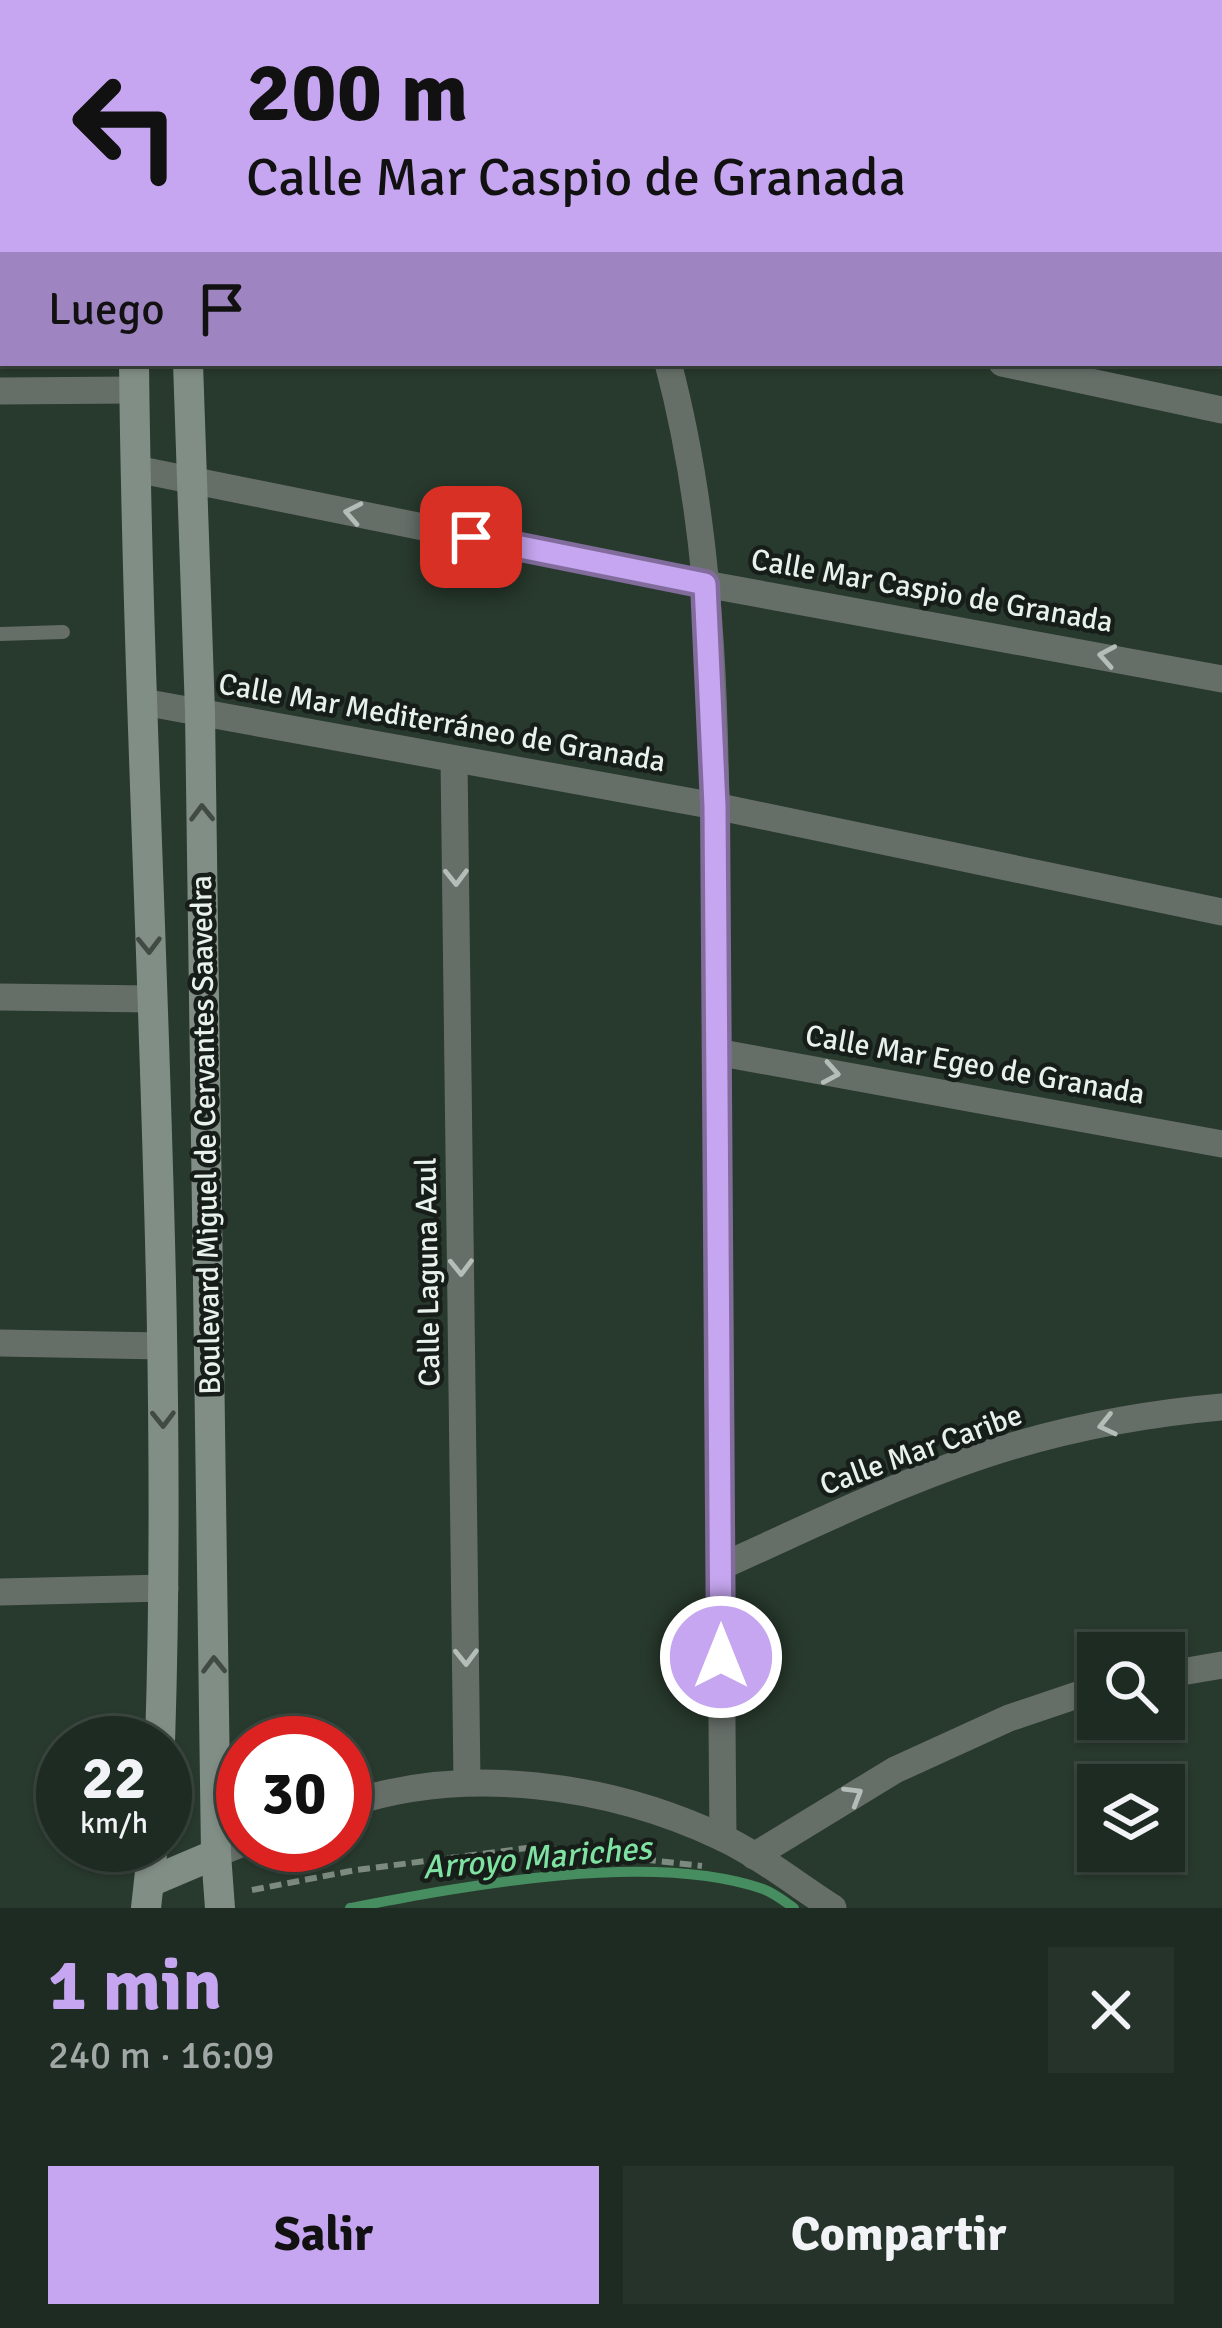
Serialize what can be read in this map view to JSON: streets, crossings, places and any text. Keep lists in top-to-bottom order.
{
  "streets": {
    "main road": ["Boulevard Miguel de Cervantes Saavedra"],
    "street": [
      "Calle Mar Caspio de Granada",
      "Calle Mar Mediterráneo de Granada",
      "Calle Mar Egeo de Granada",
      "Calle Laguna Azul",
      "Calle Mar Caribe"
    ]
  },
  "crossings": [
    ["Calle Mar Caspio de Granada", "Boulevard Miguel de Cervantes Saavedra"],
    ["Calle Mar Mediterráneo de Granada", "Boulevard Miguel de Cervantes Saavedra"],
    ["Calle Mar Mediterráneo de Granada", "Calle Laguna Azul"]
  ],
  "one_way": [
    "Calle Mar Caspio de Granada",
    "Calle Mar Egeo de Granada",
    "Calle Laguna Azul",
    "Calle Mar Caribe"
  ],
  "water": ["Arroyo Mariches"],
  "page": {
    "turn": ["200 m", "Calle Mar Caspio de Granada"],
    "then": "Luego",
    "speed": "22 km/h",
    "limit": "30",
    "heading": ["1 min", "240 m · 16:09"],
    "buttons": ["Salir", "Compartir"]
  }
}
